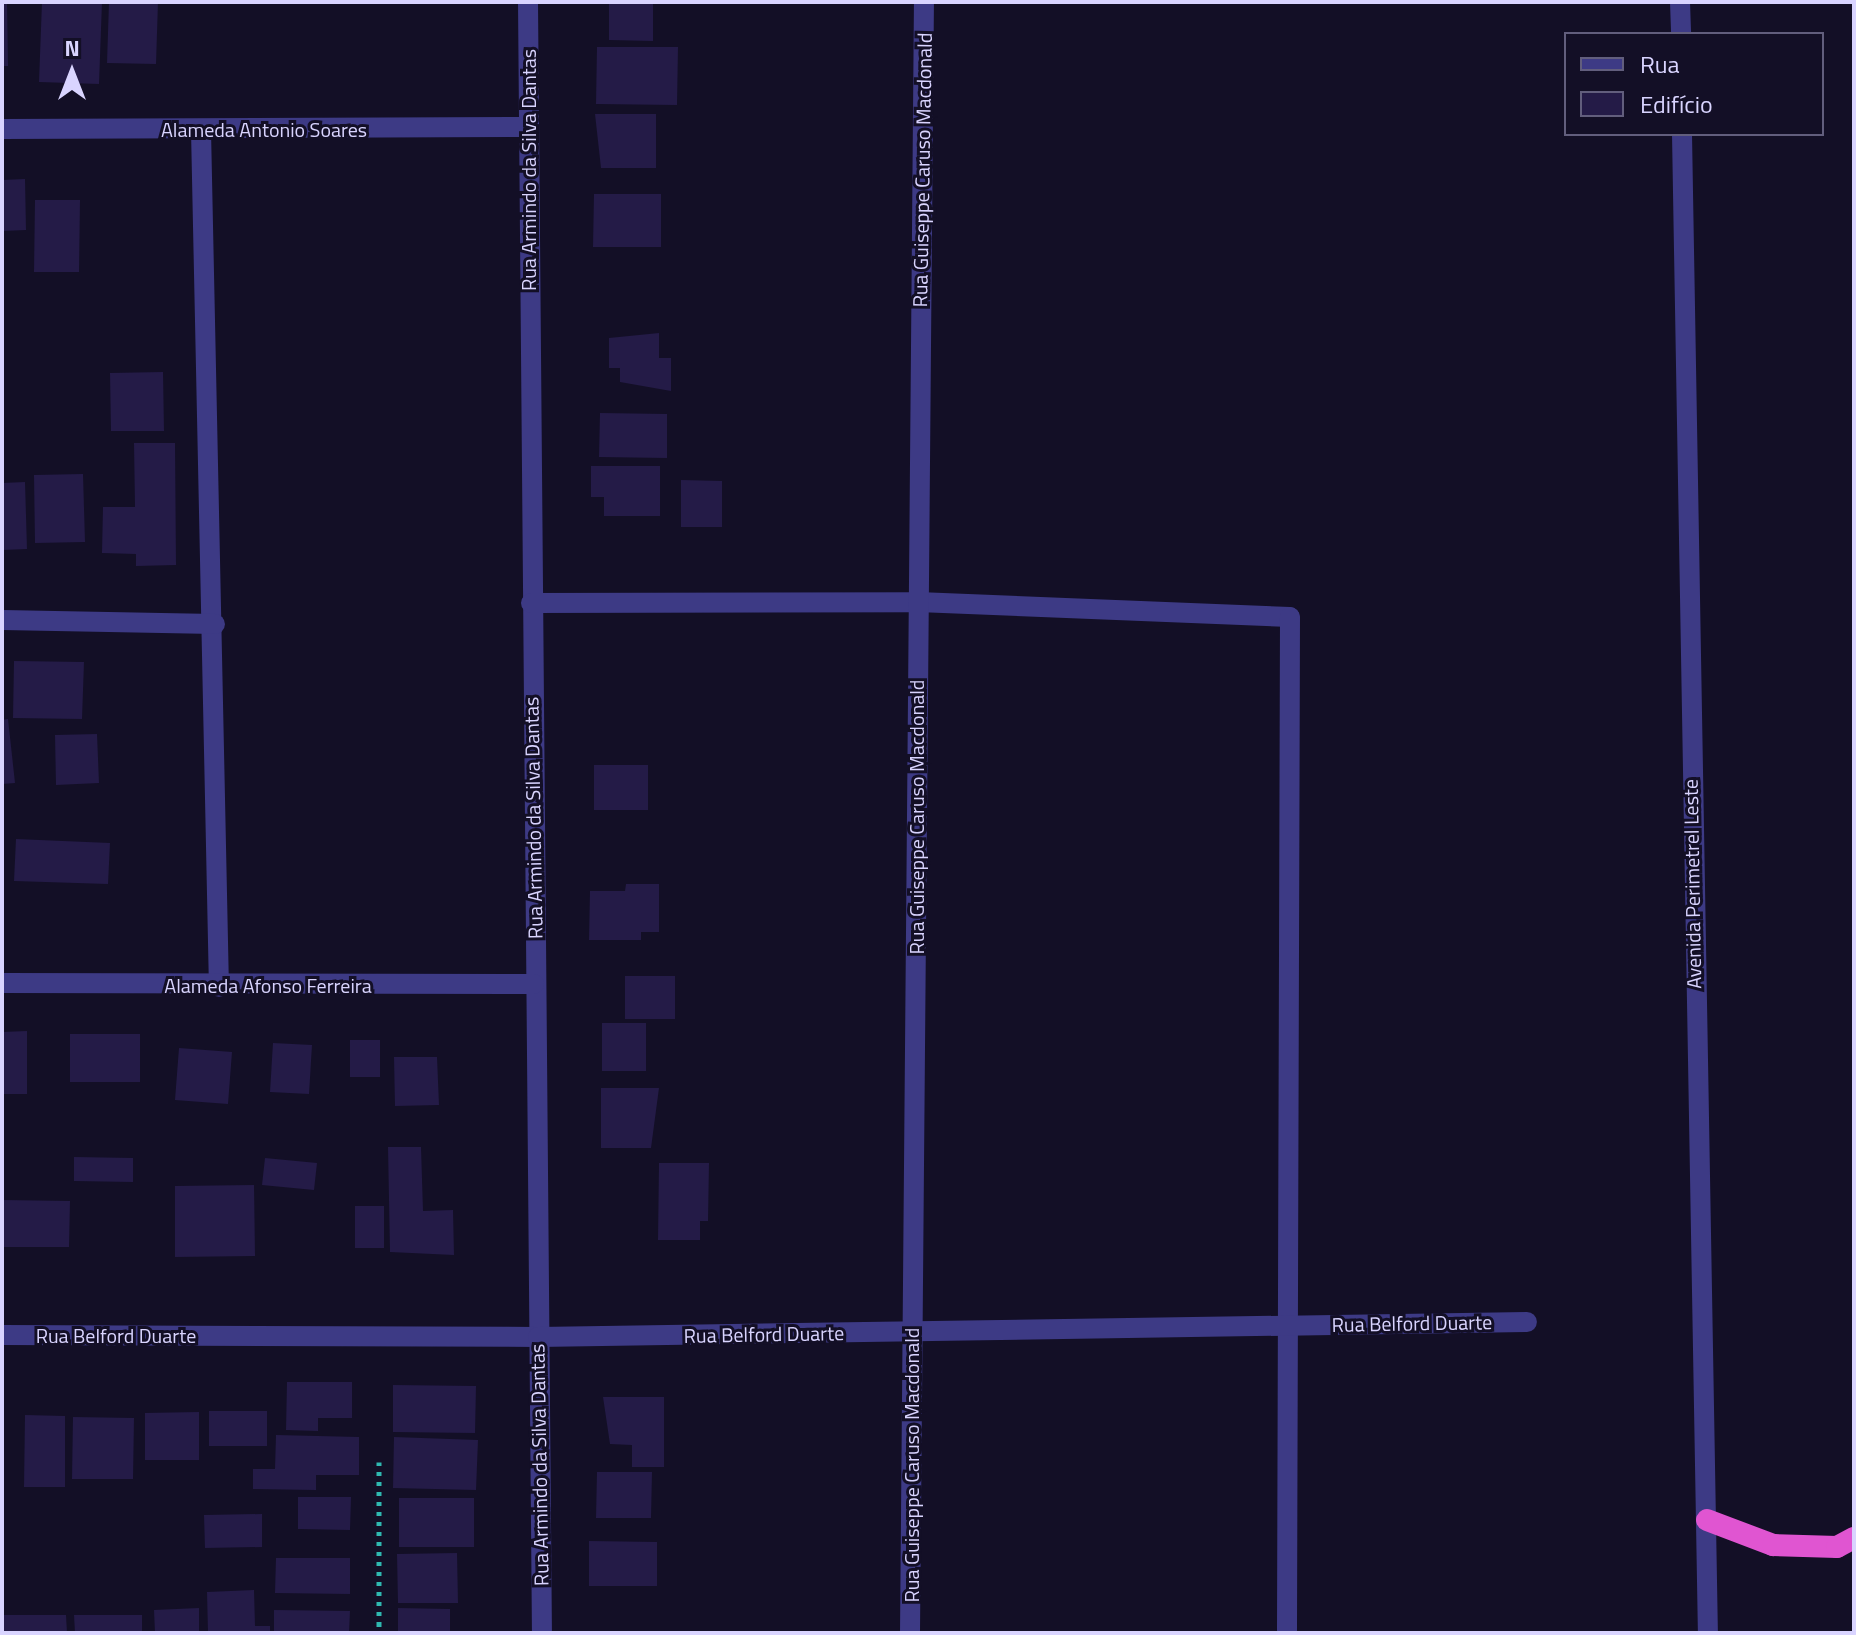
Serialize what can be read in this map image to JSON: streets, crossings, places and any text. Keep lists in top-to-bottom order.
{
  "streets": {
    "street": [
      "Alameda Antonio Soares",
      "Rua Armindo da Silva Dantas",
      "Rua Guiseppe Caruso Macdonald",
      "Avenida Perimetrel Leste",
      "Alameda Afonso Ferreira",
      "Rua Belford Duarte"
    ]
  },
  "crossings": [
    ["Alameda Antonio Soares", "Rua Armindo da Silva Dantas"],
    ["Rua Armindo da Silva Dantas", "Alameda Afonso Ferreira"],
    ["Rua Armindo da Silva Dantas", "Rua Belford Duarte"],
    ["Rua Guiseppe Caruso Macdonald", "Rua Belford Duarte"]
  ],
  "legend": ["Rua", "Edifício"],
  "north": "top"
}
